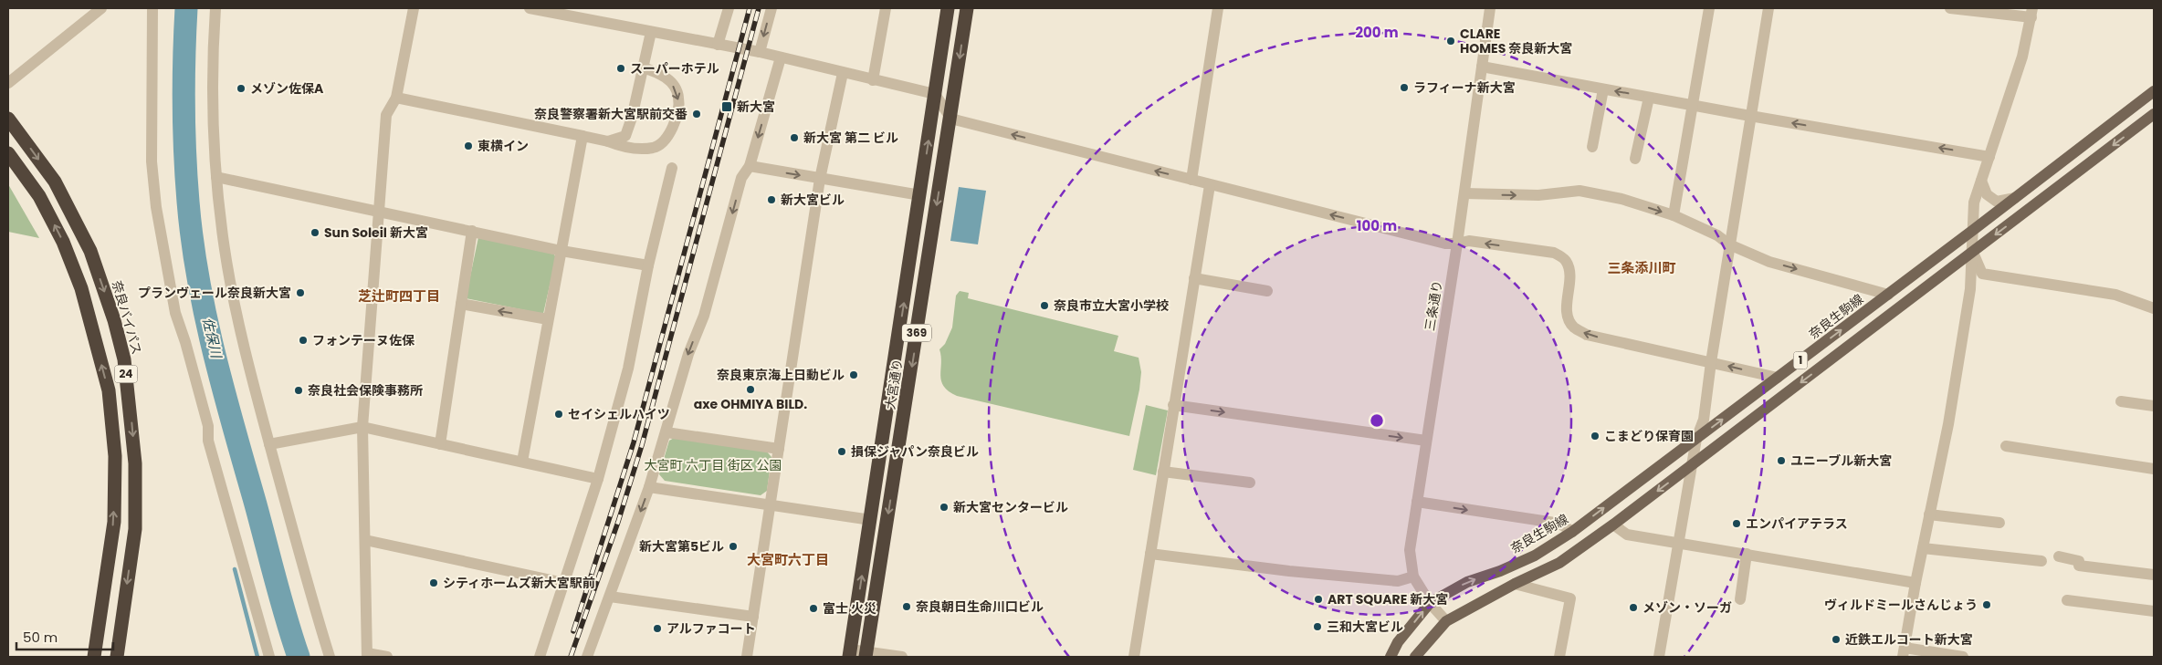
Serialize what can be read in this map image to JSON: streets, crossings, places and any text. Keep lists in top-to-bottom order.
{
  "streets": {
    "highway": [
      "奈良バイパス",
      "369",
      "24",
      "大宮通り"
    ],
    "main road": ["奈良生駒線", "1"],
    "street": ["三条通り"]
  },
  "crossings": [
    ["三条通り", "奈良生駒線"],
    ["三条通り", "1"],
    ["奈良生駒線", "1"]
  ],
  "districts": ["三条添川町", "芝辻町四丁目", "大宮町六丁目"],
  "water": ["佐保川"],
  "parks": ["大宮町 六丁目 街区 公園"],
  "places": {
    "other": [
      "CLARE HOMES 奈良新大宮",
      "スーパーホテル",
      "ラフィーナ新大宮",
      "メゾン佐保A",
      "奈良警察署新大宮駅前交番",
      "新大宮 第二 ビル",
      "東横イン",
      "新大宮ビル",
      "Sun Soleil 新大宮",
      "プランヴェール奈良新大宮",
      "奈良市立大宮小学校",
      "フォンテーヌ佐保",
      "奈良東京海上日動ビル",
      "axe OHMIYA BILD.",
      "奈良社会保険事務所",
      "セイシェルハイツ",
      "こまどり保育園",
      "損保ジャパン奈良ビル",
      "ユニーブル新大宮",
      "新大宮センタービル",
      "エンパイアテラス",
      "新大宮第5ビル",
      "シティホームズ新大宮駅前",
      "ART SQUARE 新大宮",
      "ヴィルドミールさんじょう",
      "奈良朝日生命川口ビル",
      "メゾン・ソーガ",
      "富士 火災",
      "三和大宮ビル",
      "アルファコート",
      "近鉄エルコート新大宮"
    ],
    "transit": ["新大宮"]
  },
  "scale_bar": "50 m",
  "rings": ["200 m", "100 m"]
}
